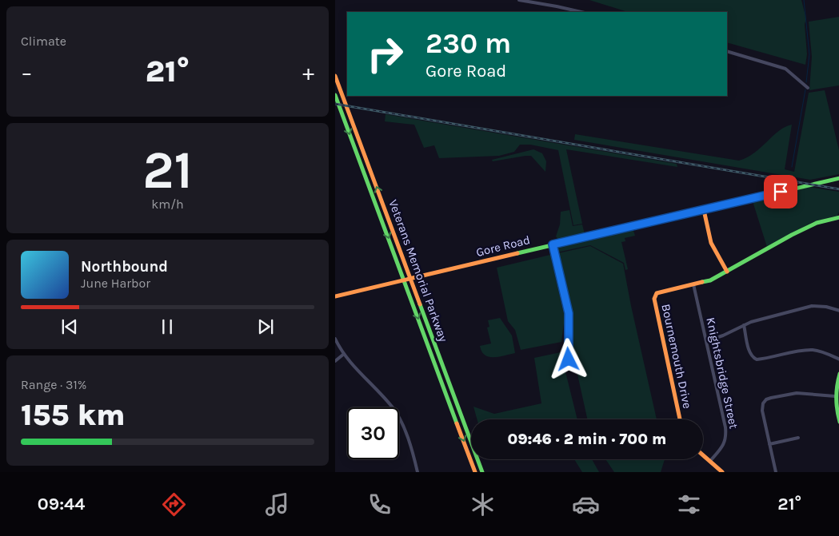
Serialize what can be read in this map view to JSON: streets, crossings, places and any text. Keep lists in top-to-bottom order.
{
  "streets": {
    "main road": ["Gore Road", "Veterans Memorial Parkway", "Bournemouth Drive"],
    "street": ["Knightsbridge Street"]
  },
  "crossings": [
    ["Gore Road", "Veterans Memorial Parkway"],
    ["Bournemouth Drive", "Knightsbridge Street"]
  ],
  "page": {
    "tile": [
      "Climate",
      ["21", "km/h"],
      ["Range · 31%", "155 km"]
    ],
    "turn": ["230 m", "Gore Road"],
    "heat": ["−", "21°", "+"],
    "song": ["Northbound", "June Harbor"],
    "limit": "30",
    "trip": "09:46 · 2 min · 700 m",
    "tabs": ["09:44", "21°"]
  }
}
